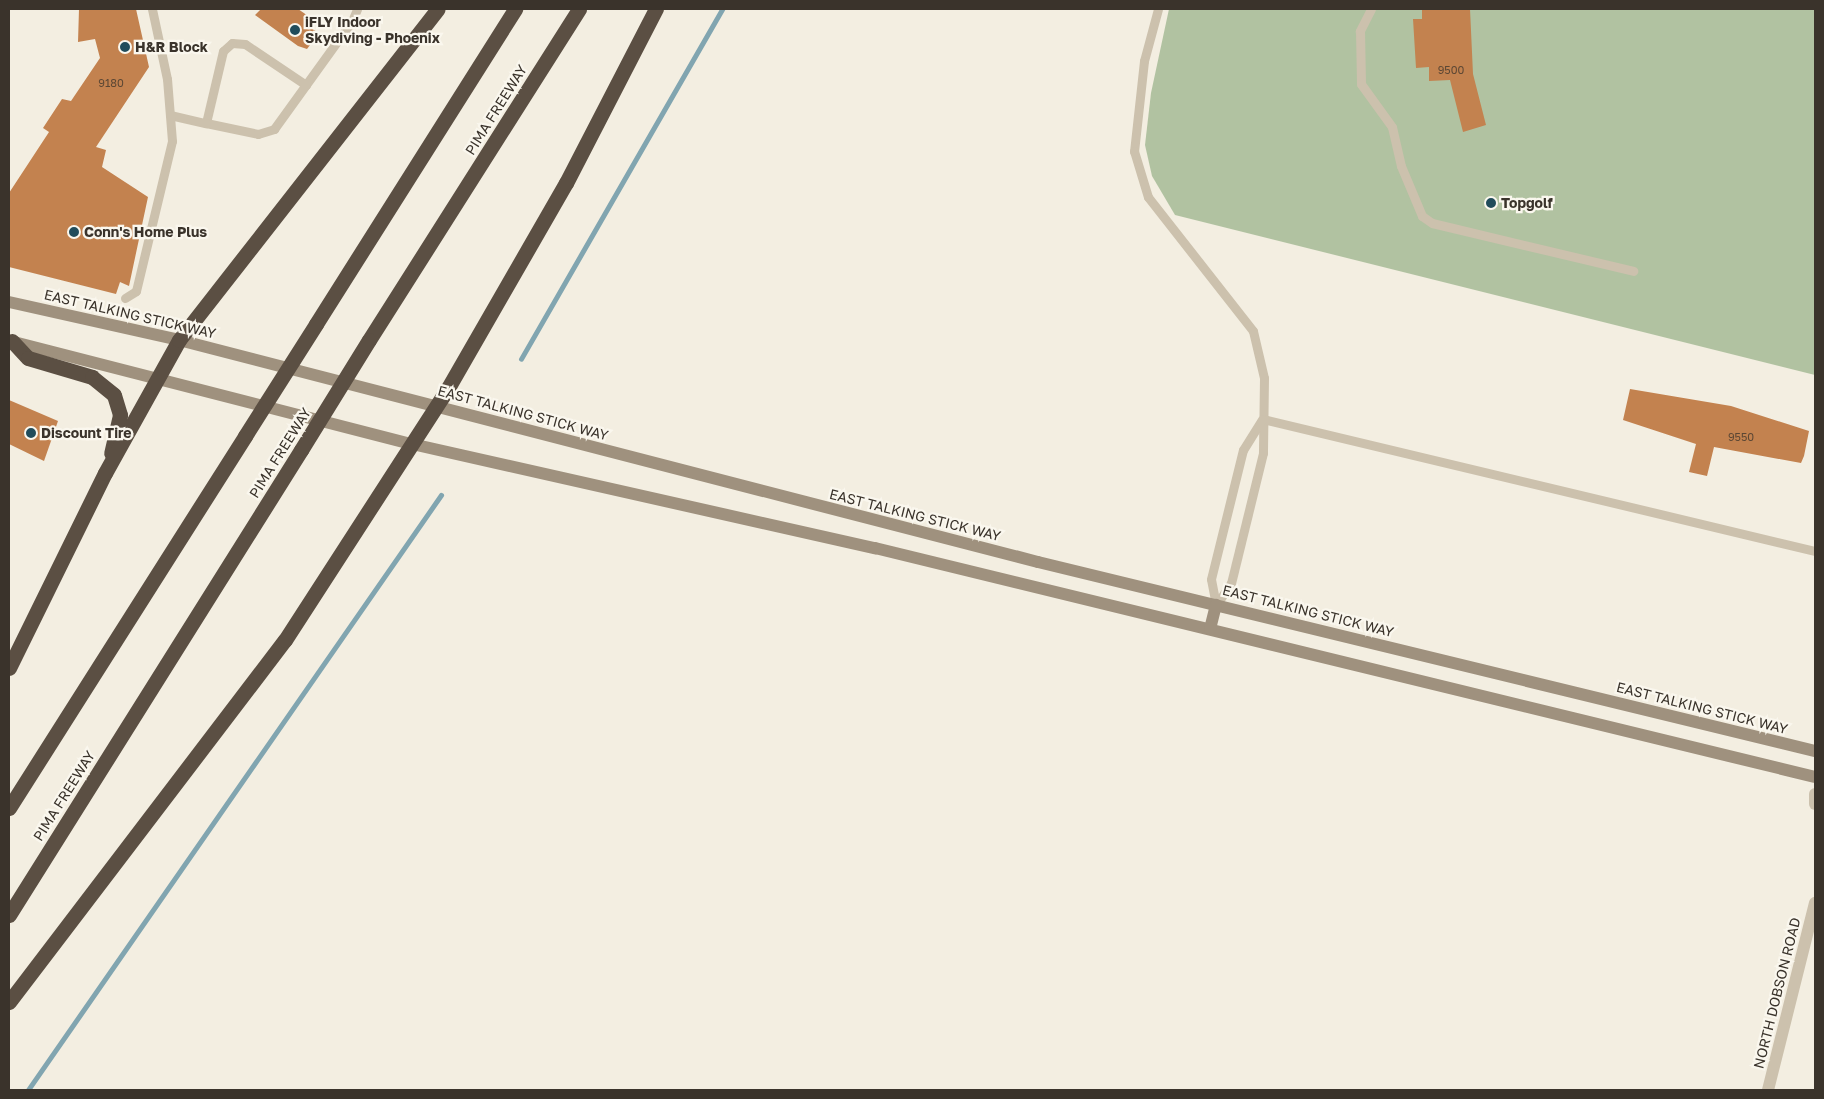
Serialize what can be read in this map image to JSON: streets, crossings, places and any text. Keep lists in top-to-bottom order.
{
  "streets": {
    "highway": ["PIMA FREEWAY"],
    "street": ["EAST TALKING STICK WAY", "NORTH DOBSON ROAD"]
  },
  "places": [
    "iFLY Indoor Skydiving - Phoenix",
    "H&R Block",
    "Topgolf",
    "Conn's Home Plus",
    "Discount Tire"
  ],
  "house_numbers": ["9500", "9180", "9550"]
}
